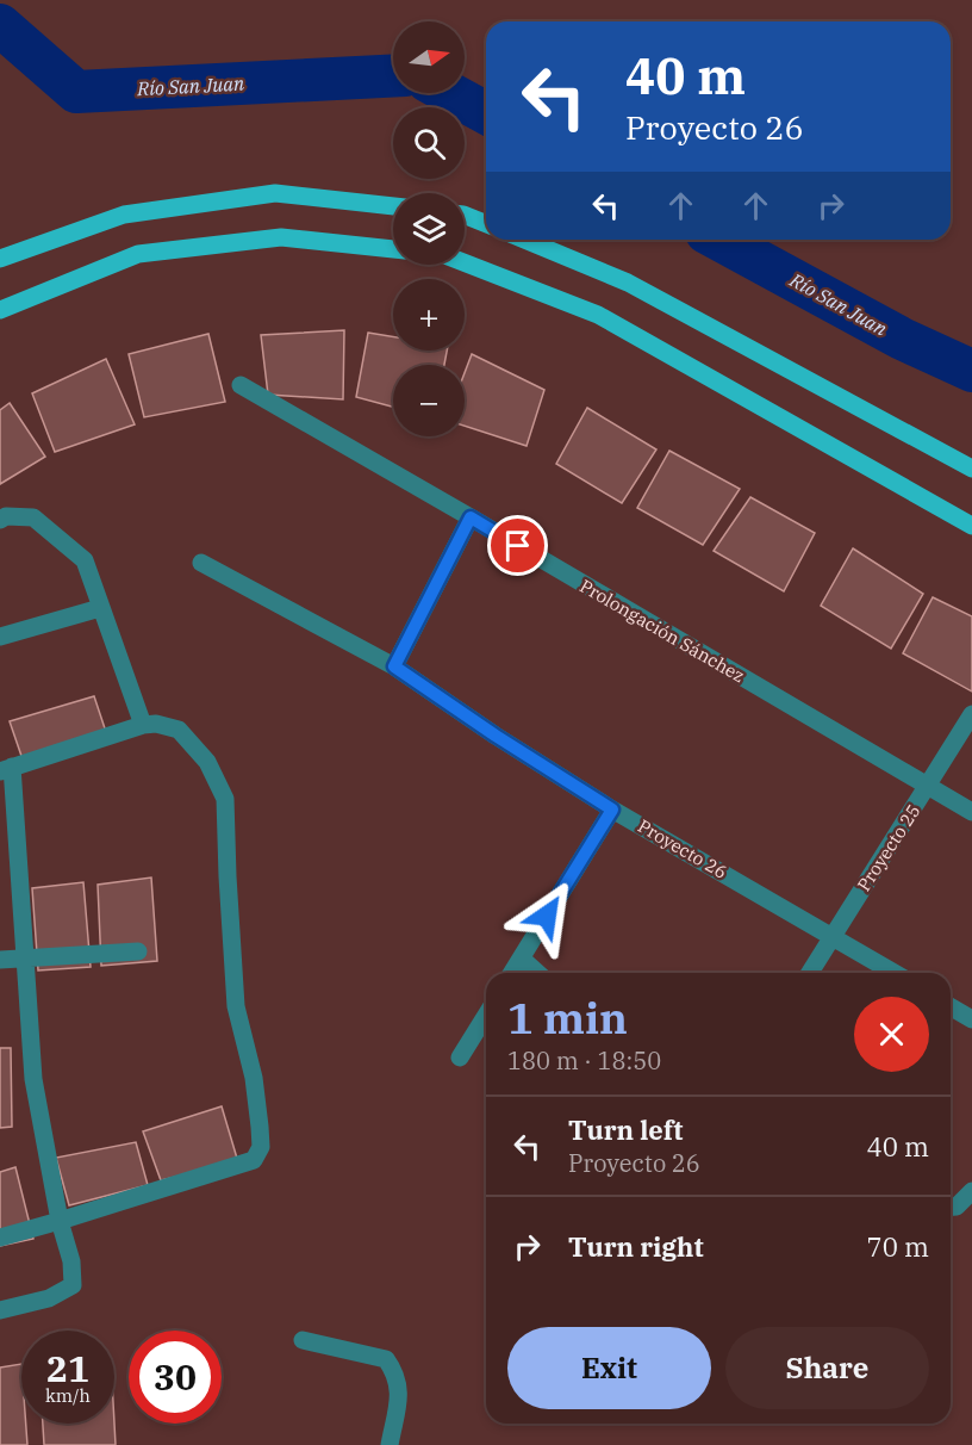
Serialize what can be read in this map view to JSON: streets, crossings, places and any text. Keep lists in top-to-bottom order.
{
  "streets": {
    "street": ["Prolongación Sánchez", "Proyecto 25", "Proyecto 26"]
  },
  "crossings": [
    ["Prolongación Sánchez", "Proyecto 25"],
    ["Proyecto 25", "Proyecto 26"]
  ],
  "water": ["Río San Juan"],
  "north": "right",
  "page": {
    "map_buttons": ["+", "−"],
    "turn": ["40 m", "Proyecto 26"],
    "heading": ["1 min", "180 m · 18:50"],
    "list": [
      {
        "name": "Turn left",
        "note": "Proyecto 26",
        "value": "40 m"
      },
      {
        "name": "Turn right",
        "value": "70 m"
      }
    ],
    "buttons": ["Exit", "Share"],
    "speed": "21 km/h",
    "limit": "30"
  }
}
